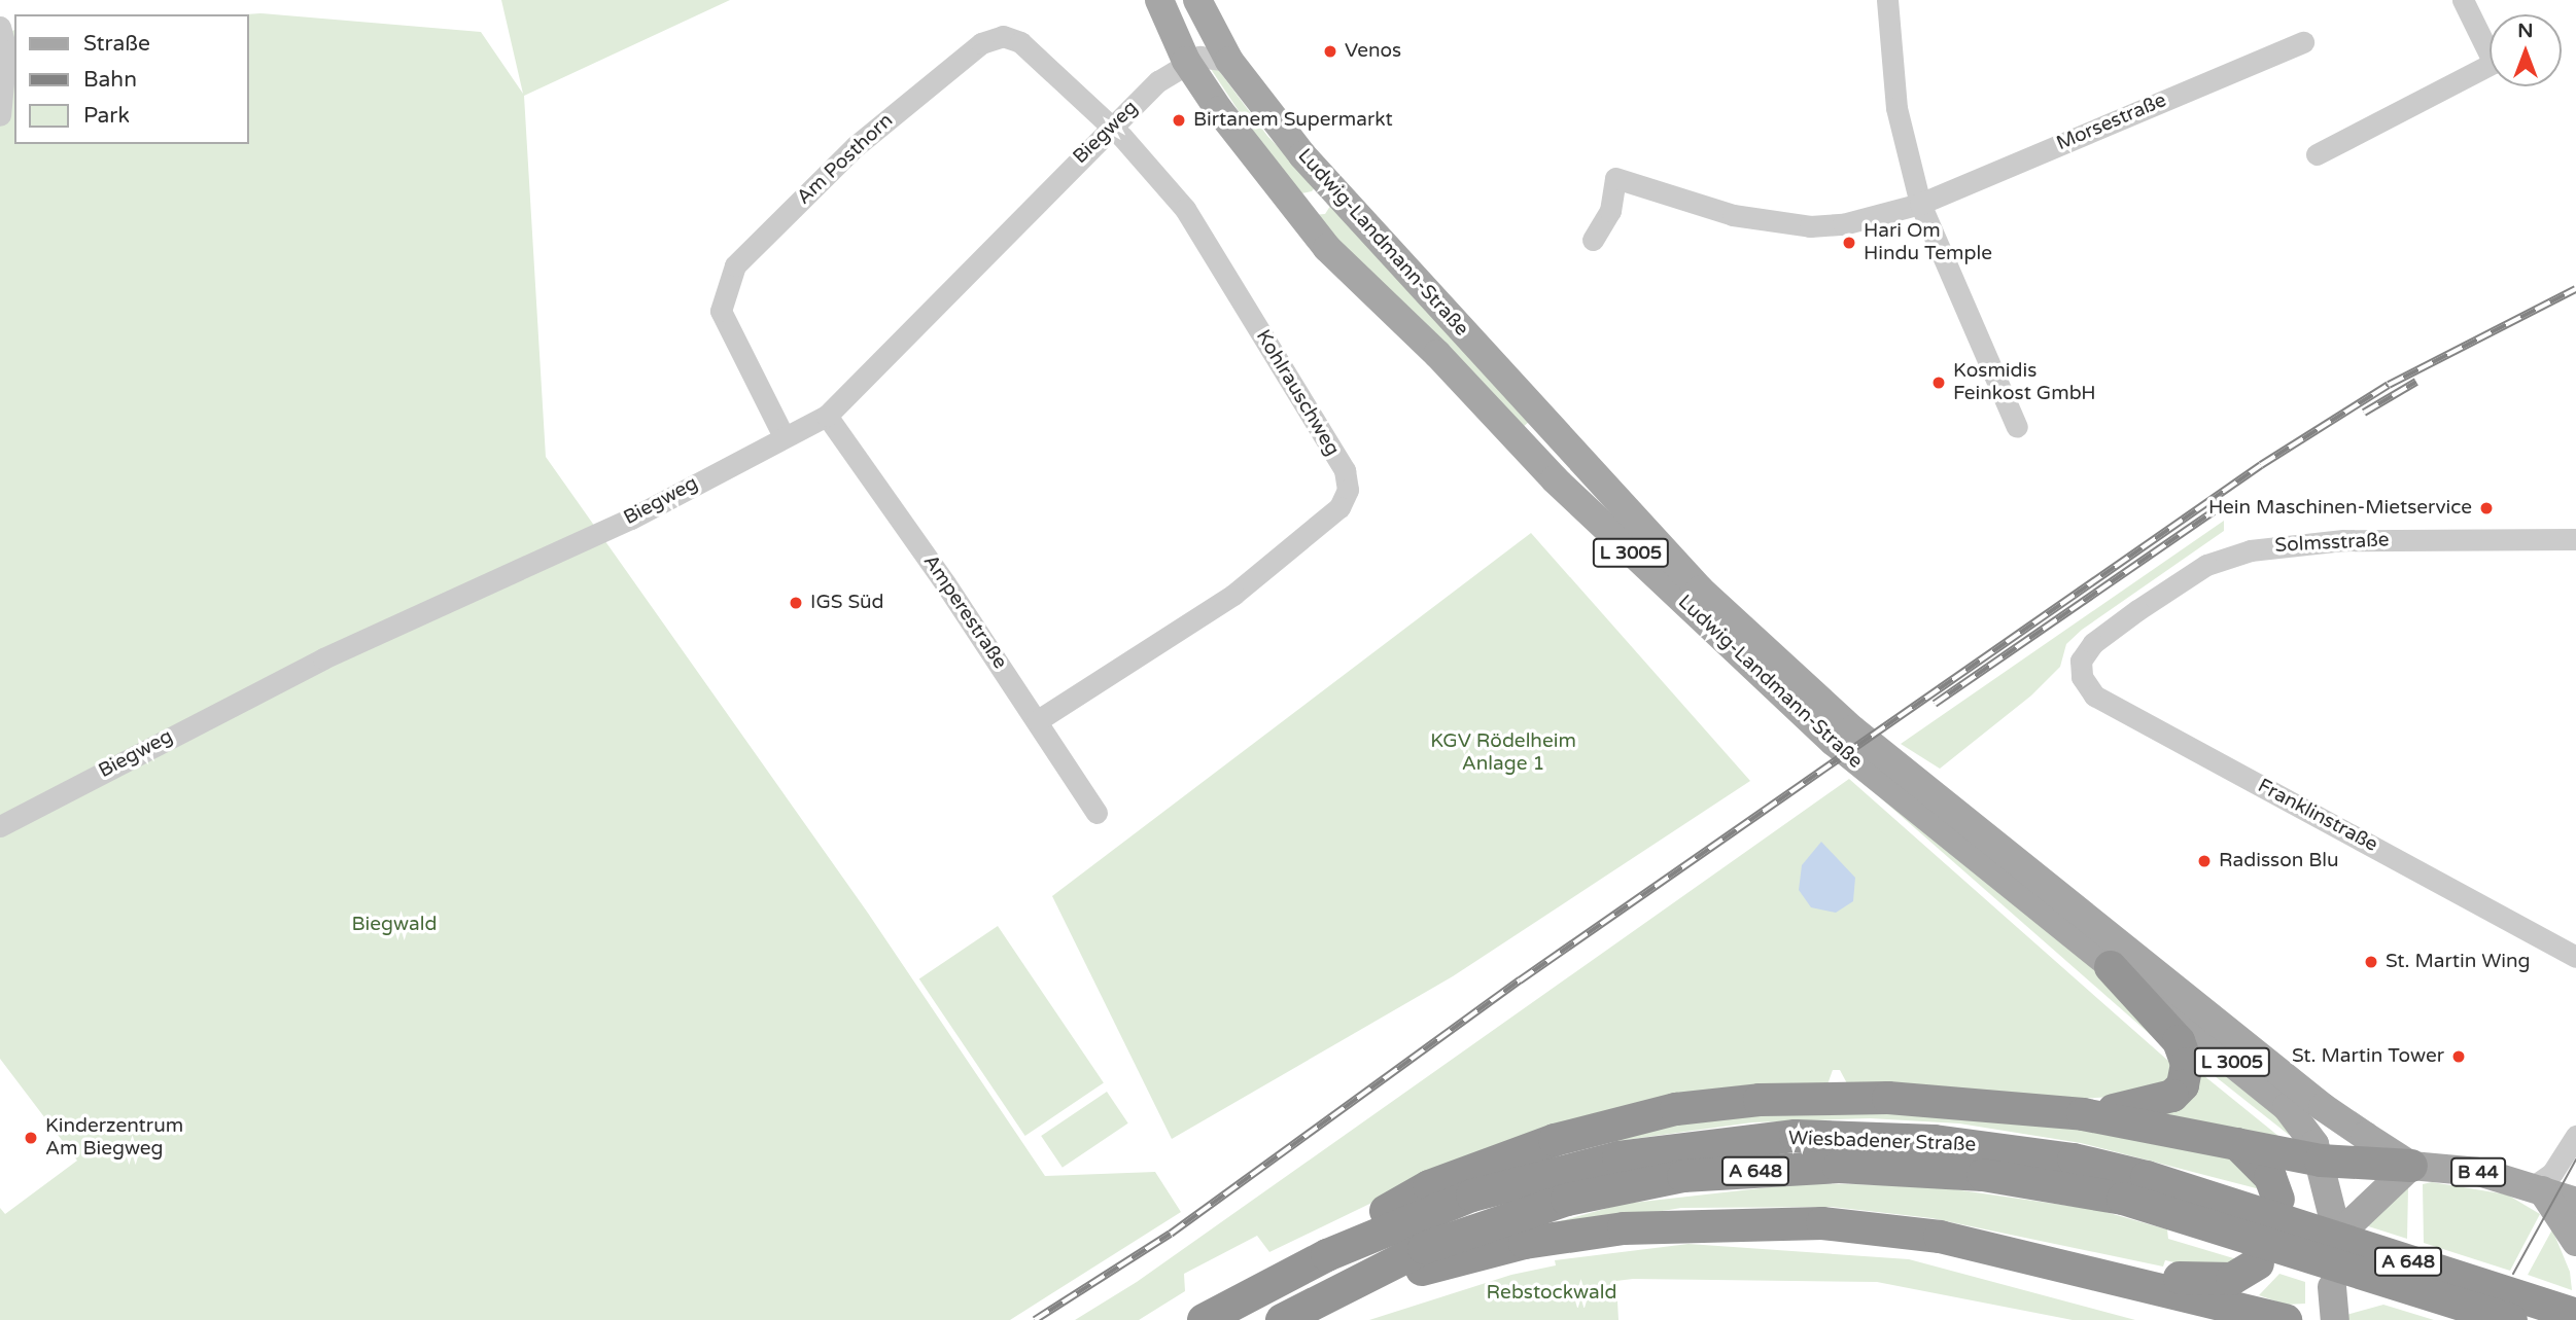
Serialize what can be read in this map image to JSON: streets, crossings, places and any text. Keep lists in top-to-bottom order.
{
  "streets": {
    "highway": ["Wiesbadener Straße", "A 648"],
    "main road": ["Ludwig-Landmann-Straße", "L 3005", "B 44"],
    "street": [
      "Morsestraße",
      "Biegweg",
      "Am Posthorn",
      "Kohlrauschweg",
      "Solmsstraße",
      "Amperestraße",
      "Franklinstraße"
    ]
  },
  "crossings": [
    ["Biegweg", "Am Posthorn"],
    ["Biegweg", "Ludwig-Landmann-Straße"],
    ["Biegweg", "Kohlrauschweg"],
    ["Biegweg", "Amperestraße"],
    ["Am Posthorn", "Kohlrauschweg"],
    ["Ludwig-Landmann-Straße", "B 44"],
    ["Kohlrauschweg", "Amperestraße"],
    ["Solmsstraße", "Franklinstraße"],
    ["Wiesbadener Straße", "A 648"]
  ],
  "parks": ["KGV Rödelheim Anlage 1", "Biegwald", "Rebstockwald"],
  "places": [
    "Venos",
    "Birtanem Supermarkt",
    "Hari Om Hindu Temple",
    "Kosmidis Feinkost GmbH",
    "Hein Maschinen-Mietservice",
    "IGS Süd",
    "Radisson Blu",
    "St. Martin Wing",
    "St. Martin Tower",
    "Kinderzentrum Am Biegweg"
  ],
  "legend": ["Straße", "Bahn", "Park"],
  "north": "top"
}
